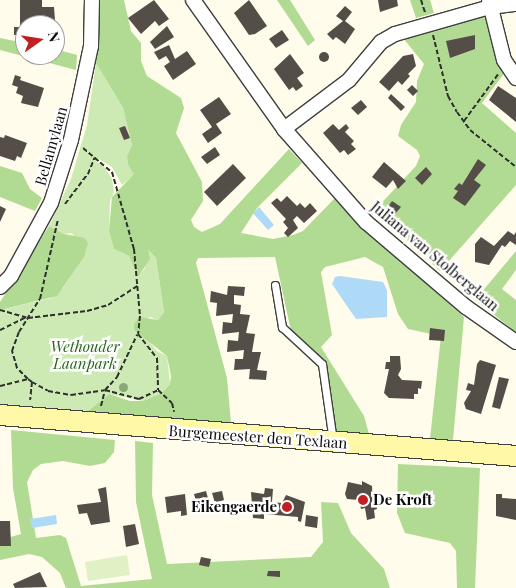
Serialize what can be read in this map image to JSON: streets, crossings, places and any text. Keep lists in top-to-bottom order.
{
  "streets": {
    "street": ["Bellamylaan", "Juliana van Stolberglaan", "Burgemeester den Texlaan"]
  },
  "parks": ["Wethouder Laanpark"],
  "places": ["De Kroft", "Eikengaerde"],
  "north": "right"
}
